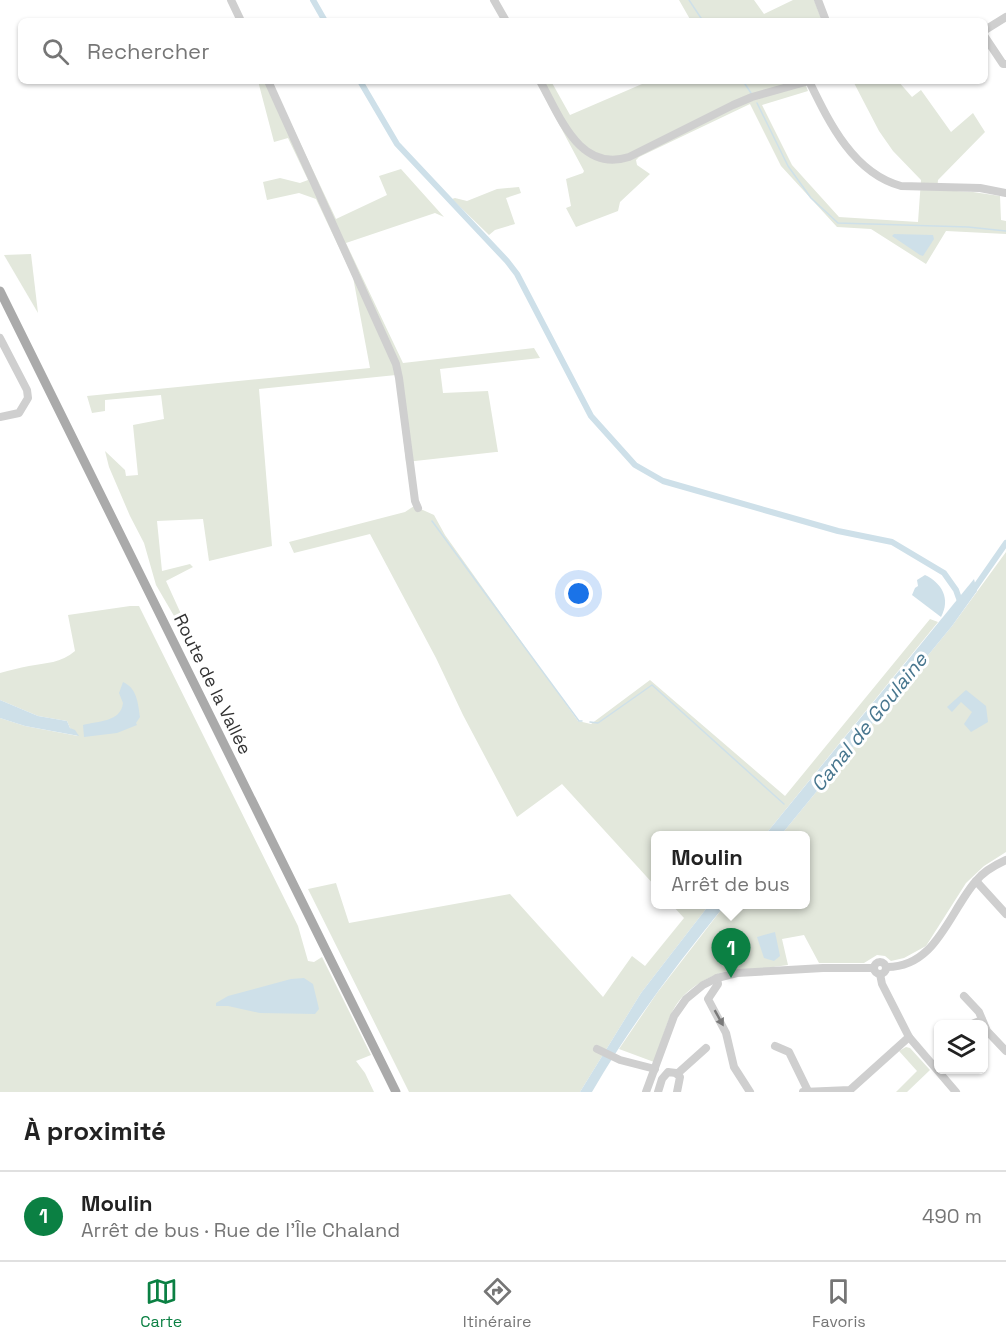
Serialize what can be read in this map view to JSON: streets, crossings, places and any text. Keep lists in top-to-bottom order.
{
  "streets": {
    "main road": ["Route de la Vallée"]
  },
  "water": ["Canal de Goulaine"],
  "page": {
    "search": "Rechercher",
    "popup": ["Moulin", "Arrêt de bus"],
    "pins": "1",
    "heading": "À proximité",
    "list": [
      {
        "mark": "1",
        "name": "Moulin",
        "note": "Arrêt de bus · Rue de l'Île Chaland",
        "value": "490 m"
      }
    ],
    "nav": ["Carte", "Itinéraire", "Favoris"]
  }
}
